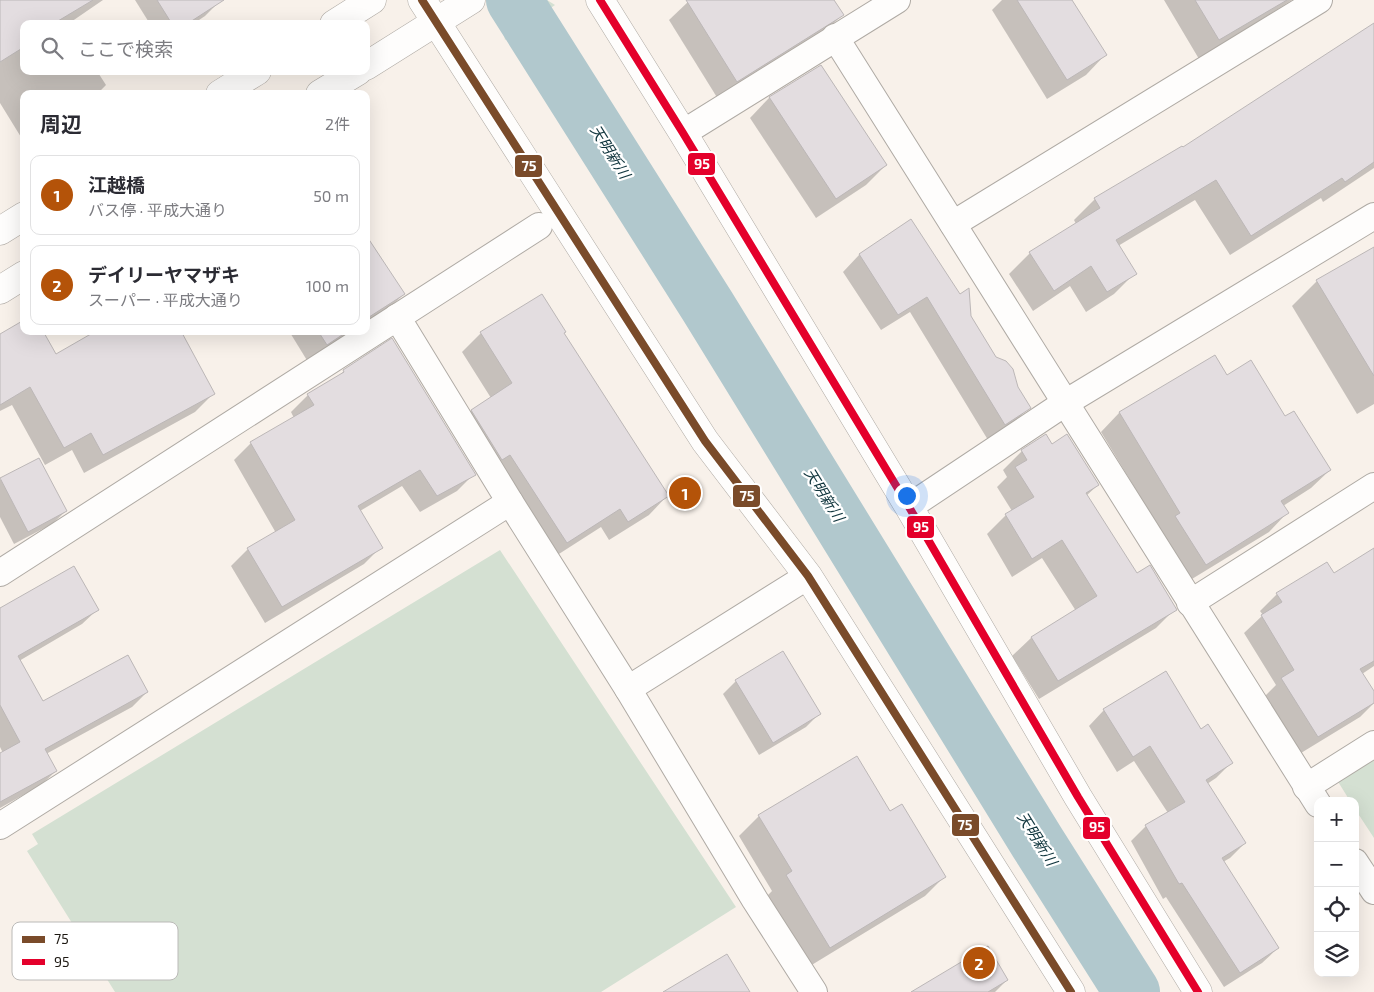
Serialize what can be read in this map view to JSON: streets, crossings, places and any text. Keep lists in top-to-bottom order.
{
  "water": ["天明新川"],
  "lines": ["transit line 75", "transit line 95"],
  "legend": ["75", "95"],
  "page": {
    "search": "ここで検索",
    "heading": ["周辺", "2件"],
    "list": [
      {
        "mark": "1",
        "name": "江越橋",
        "note": "バス停 · 平成大通り",
        "value": "50 m"
      },
      {
        "mark": "2",
        "name": "デイリーヤマザキ",
        "note": "スーパー · 平成大通り",
        "value": "100 m"
      }
    ],
    "pins": ["1", "2"],
    "map_buttons": ["+", "−"]
  }
}
